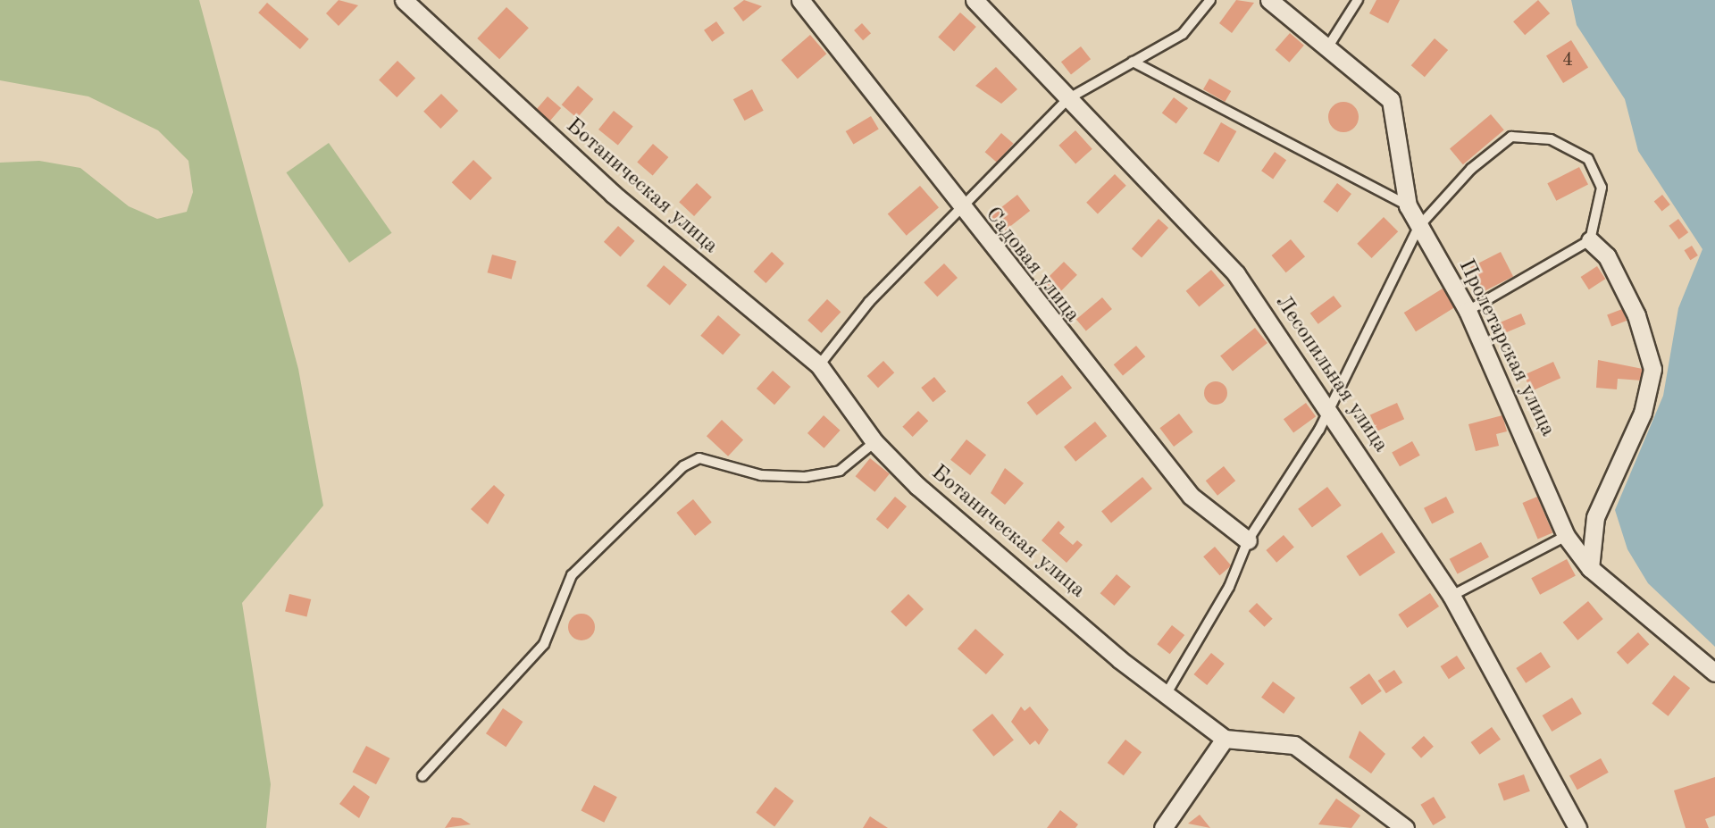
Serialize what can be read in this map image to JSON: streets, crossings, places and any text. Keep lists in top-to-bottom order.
{
  "streets": {
    "street": [
      "Ботаническая улица",
      "Садовая улица",
      "Пролетарская улица",
      "Лесопильная улица"
    ]
  },
  "house_numbers": ["4"]
}
